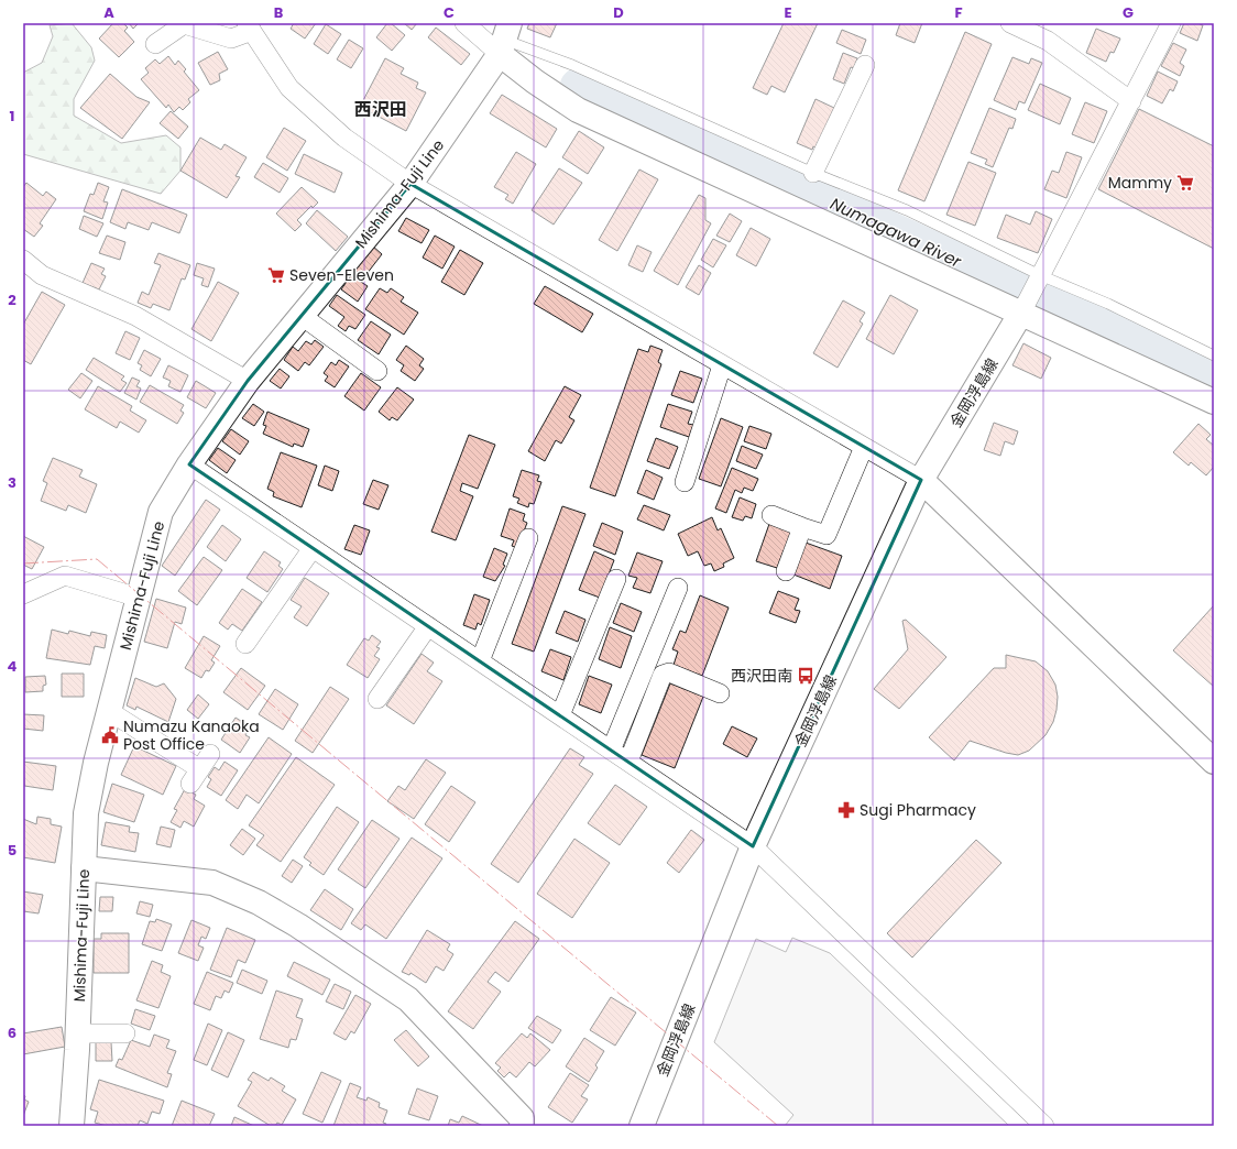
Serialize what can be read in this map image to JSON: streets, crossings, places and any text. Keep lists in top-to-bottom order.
{
  "streets": {
    "street": ["Mishima-Fuji Line", "金岡浮島線"]
  },
  "districts": ["西沢田"],
  "water": ["Numagawa River"],
  "places": {
    "supermarket": ["Mammy", "Seven-Eleven"],
    "bus stop": ["西沢田南"],
    "public building": ["Numazu Kanaoka Post Office"],
    "pharmacy": ["Sugi Pharmacy"]
  },
  "grid": {
    "columns": [
      "A",
      "B",
      "C",
      "D",
      "E",
      "F",
      "G"
    ],
    "rows": [
      "1",
      "2",
      "3",
      "4",
      "5",
      "6"
    ]
  }
}
